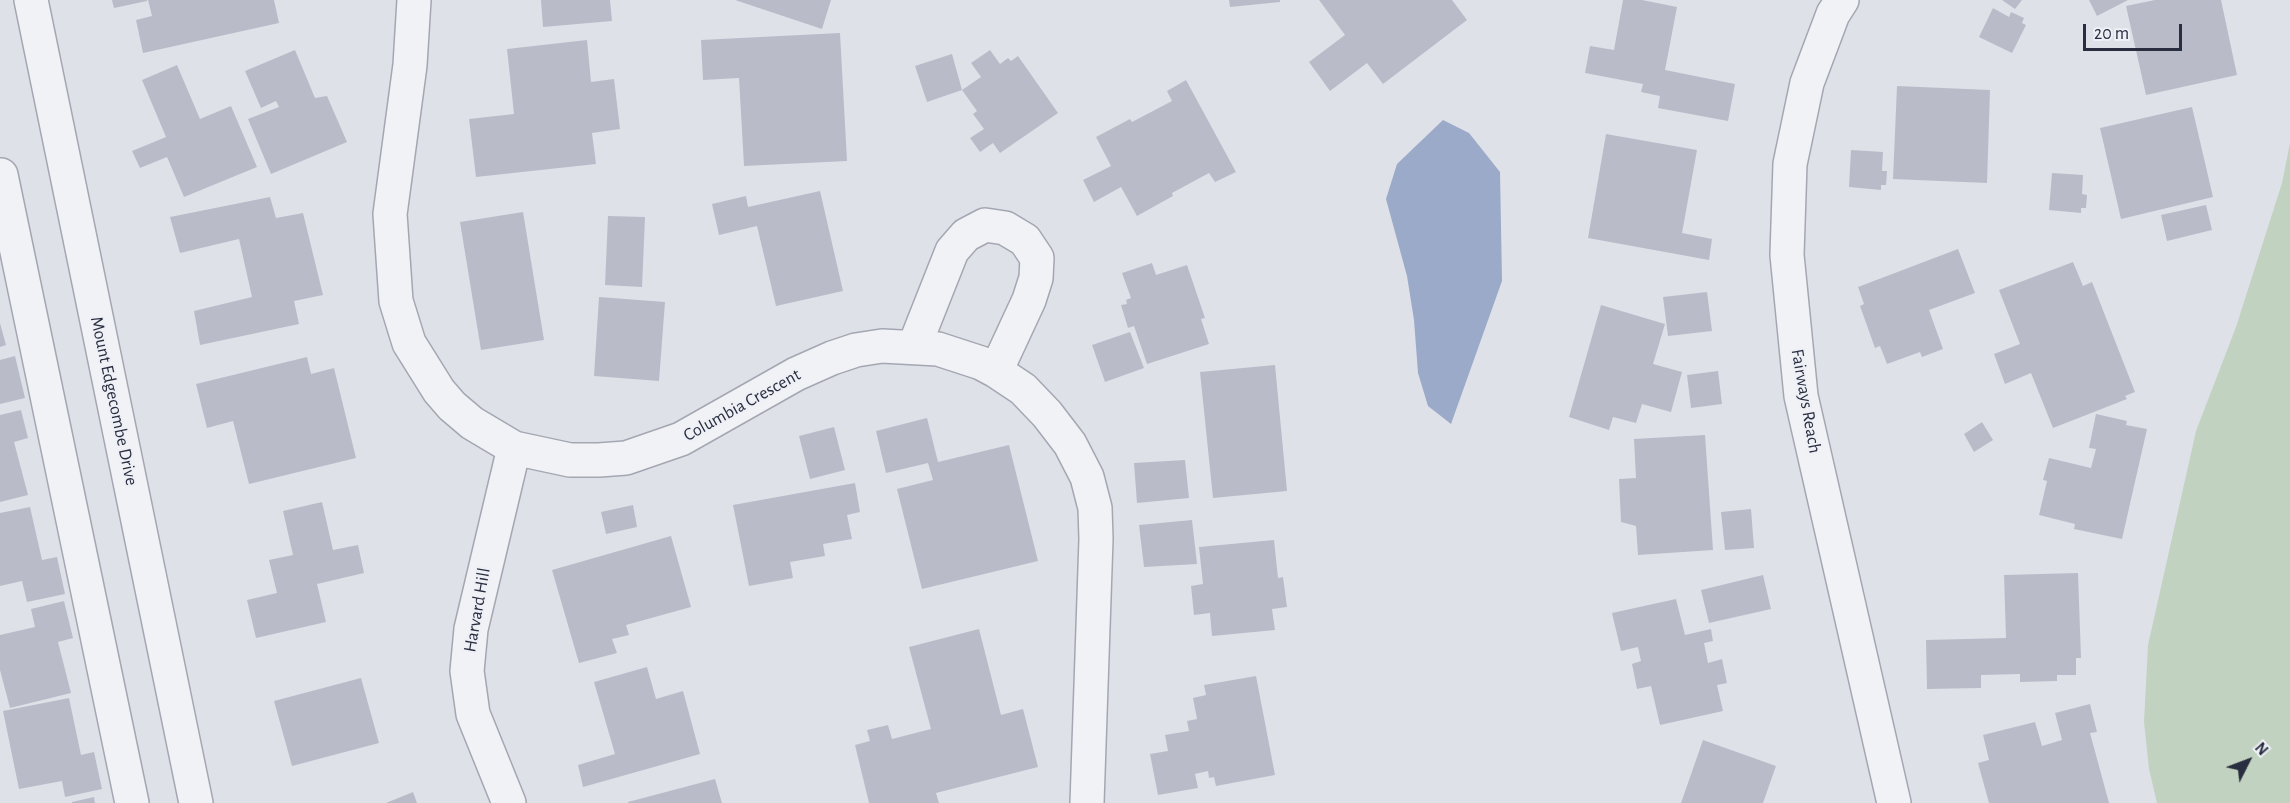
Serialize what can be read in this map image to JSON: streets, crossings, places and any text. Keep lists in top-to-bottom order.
{
  "streets": {
    "street": [
      "Mount Edgecombe Drive",
      "Fairways Reach",
      "Columbia Crescent",
      "Harvard Hill"
    ]
  },
  "crossings": [
    ["Columbia Crescent", "Harvard Hill"]
  ],
  "scale_bar": "20 m",
  "north": "top right"
}
